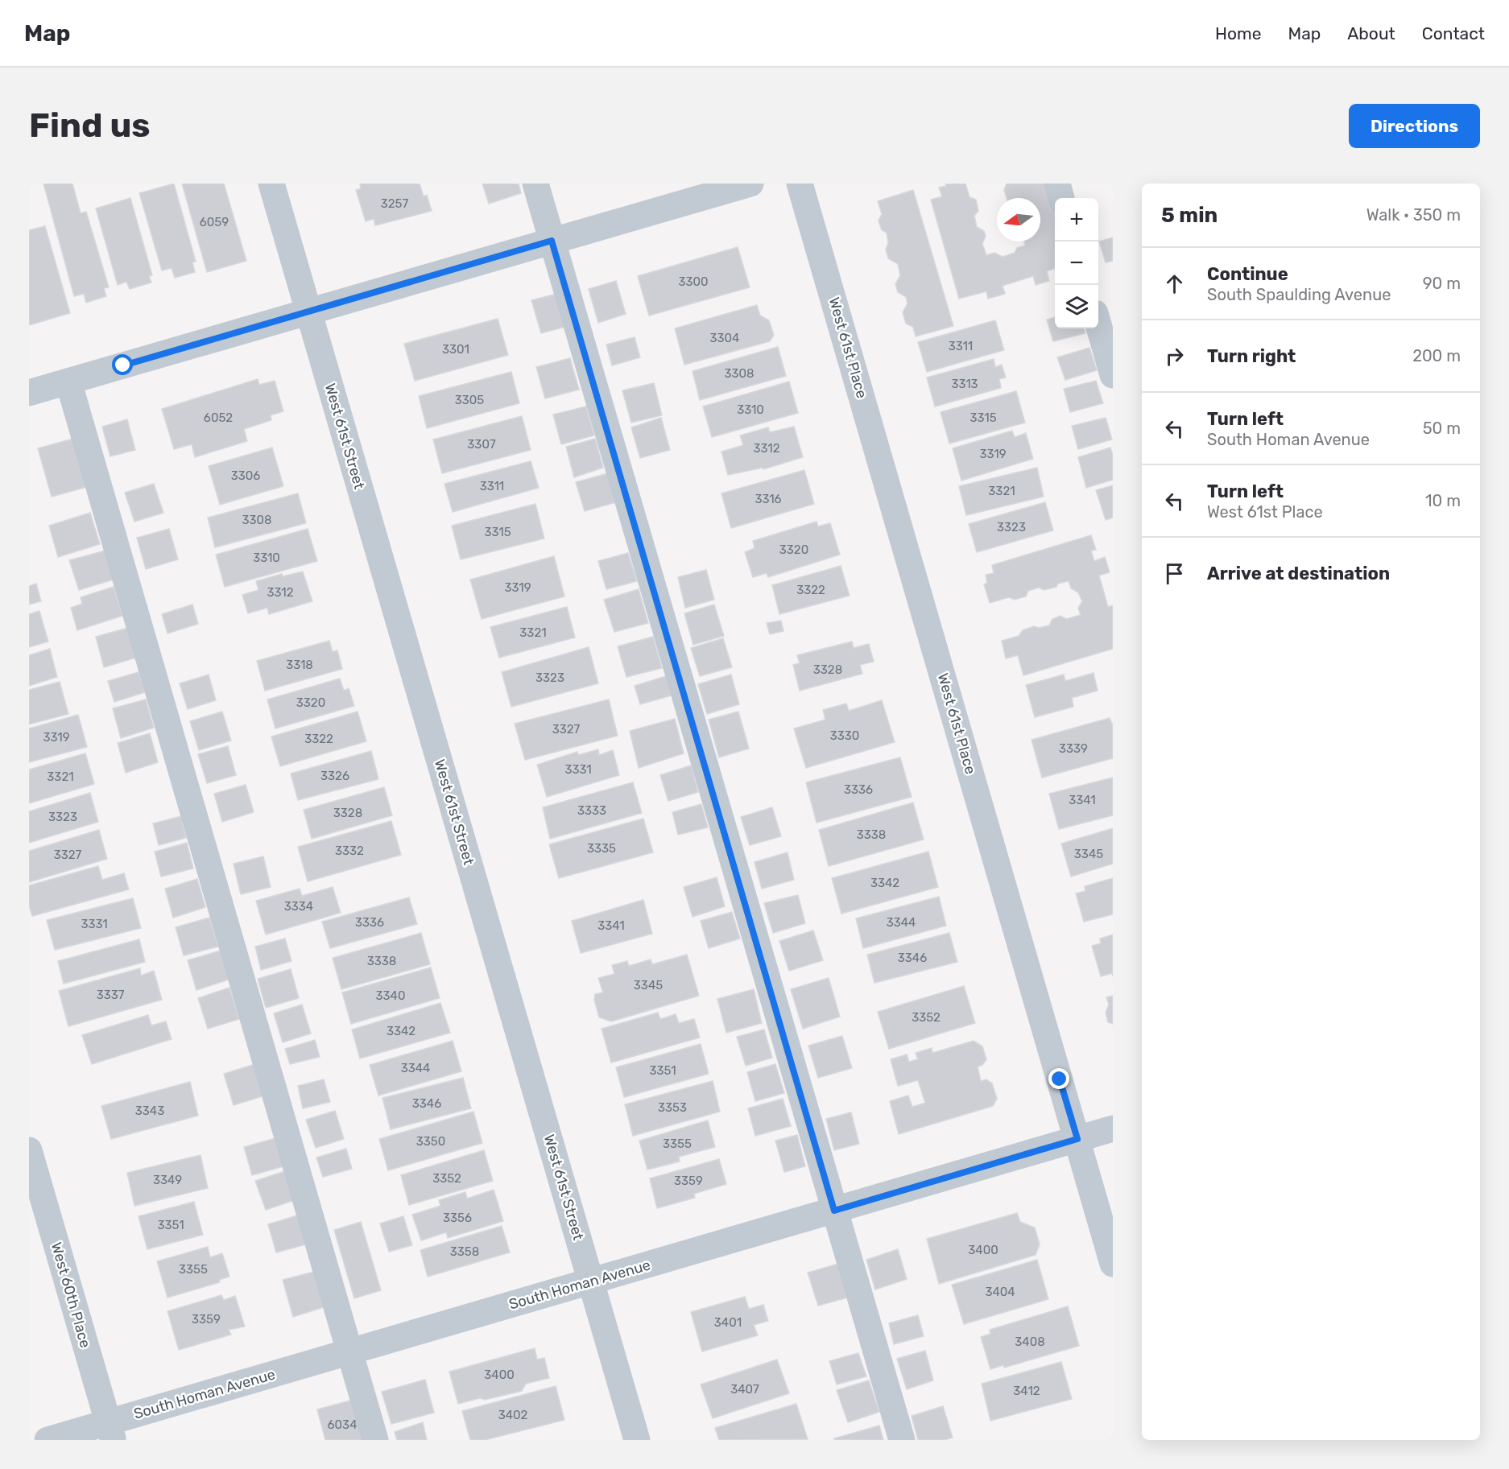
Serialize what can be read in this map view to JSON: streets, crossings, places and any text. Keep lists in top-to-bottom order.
{
  "streets": {
    "street": [
      "West 61st Place",
      "West 61st Street",
      "South Homan Avenue",
      "West 60th Place"
    ]
  },
  "crossings": [
    ["West 61st Place", "South Homan Avenue"],
    ["West 61st Street", "South Homan Avenue"],
    ["South Homan Avenue", "West 60th Place"]
  ],
  "house_numbers": [
    "3257",
    "6059",
    "3300",
    "3304",
    "3311",
    "3301",
    "3308",
    "3313",
    "3305",
    "3310",
    "6052",
    "3315",
    "3307",
    "3312",
    "3319",
    "3306",
    "3311",
    "3321",
    "3316",
    "3308",
    "3323",
    "3315",
    "3320",
    "3310",
    "3319",
    "3322",
    "3312",
    "3321",
    "3318",
    "3328",
    "3323",
    "3320",
    "3327",
    "3330",
    "3319",
    "3322",
    "3339",
    "3331",
    "3326",
    "3321",
    "3336",
    "3341",
    "3333",
    "3328",
    "3323",
    "3338",
    "3335",
    "3332",
    "3345",
    "3327",
    "3342",
    "3334",
    "3336",
    "3344",
    "3331",
    "3341",
    "3346",
    "3338",
    "3345",
    "3337",
    "3340",
    "3352",
    "3342",
    "3344",
    "3351",
    "3346",
    "3353",
    "3343",
    "3350",
    "3355",
    "3352",
    "3349",
    "3359",
    "3356",
    "3351",
    "3400",
    "3358",
    "3355",
    "3404",
    "3359",
    "3401",
    "3408",
    "3400",
    "3407",
    "3412",
    "3402",
    "6034"
  ],
  "north": "left",
  "page": {
    "header": "Map",
    "nav": [
      "Home",
      "Map",
      "About",
      "Contact"
    ],
    "buttons": "Directions",
    "title": "Find us",
    "heading": ["5 min", "Walk · 350 m"],
    "map_buttons": ["+", "−"],
    "list": [
      ["Continue", "South Spaulding Avenue", "90 m"],
      ["Turn right", "200 m"],
      ["Turn left", "South Homan Avenue", "50 m"],
      ["Turn left", "West 61st Place", "10 m"],
      "Arrive at destination"
    ]
  }
}
